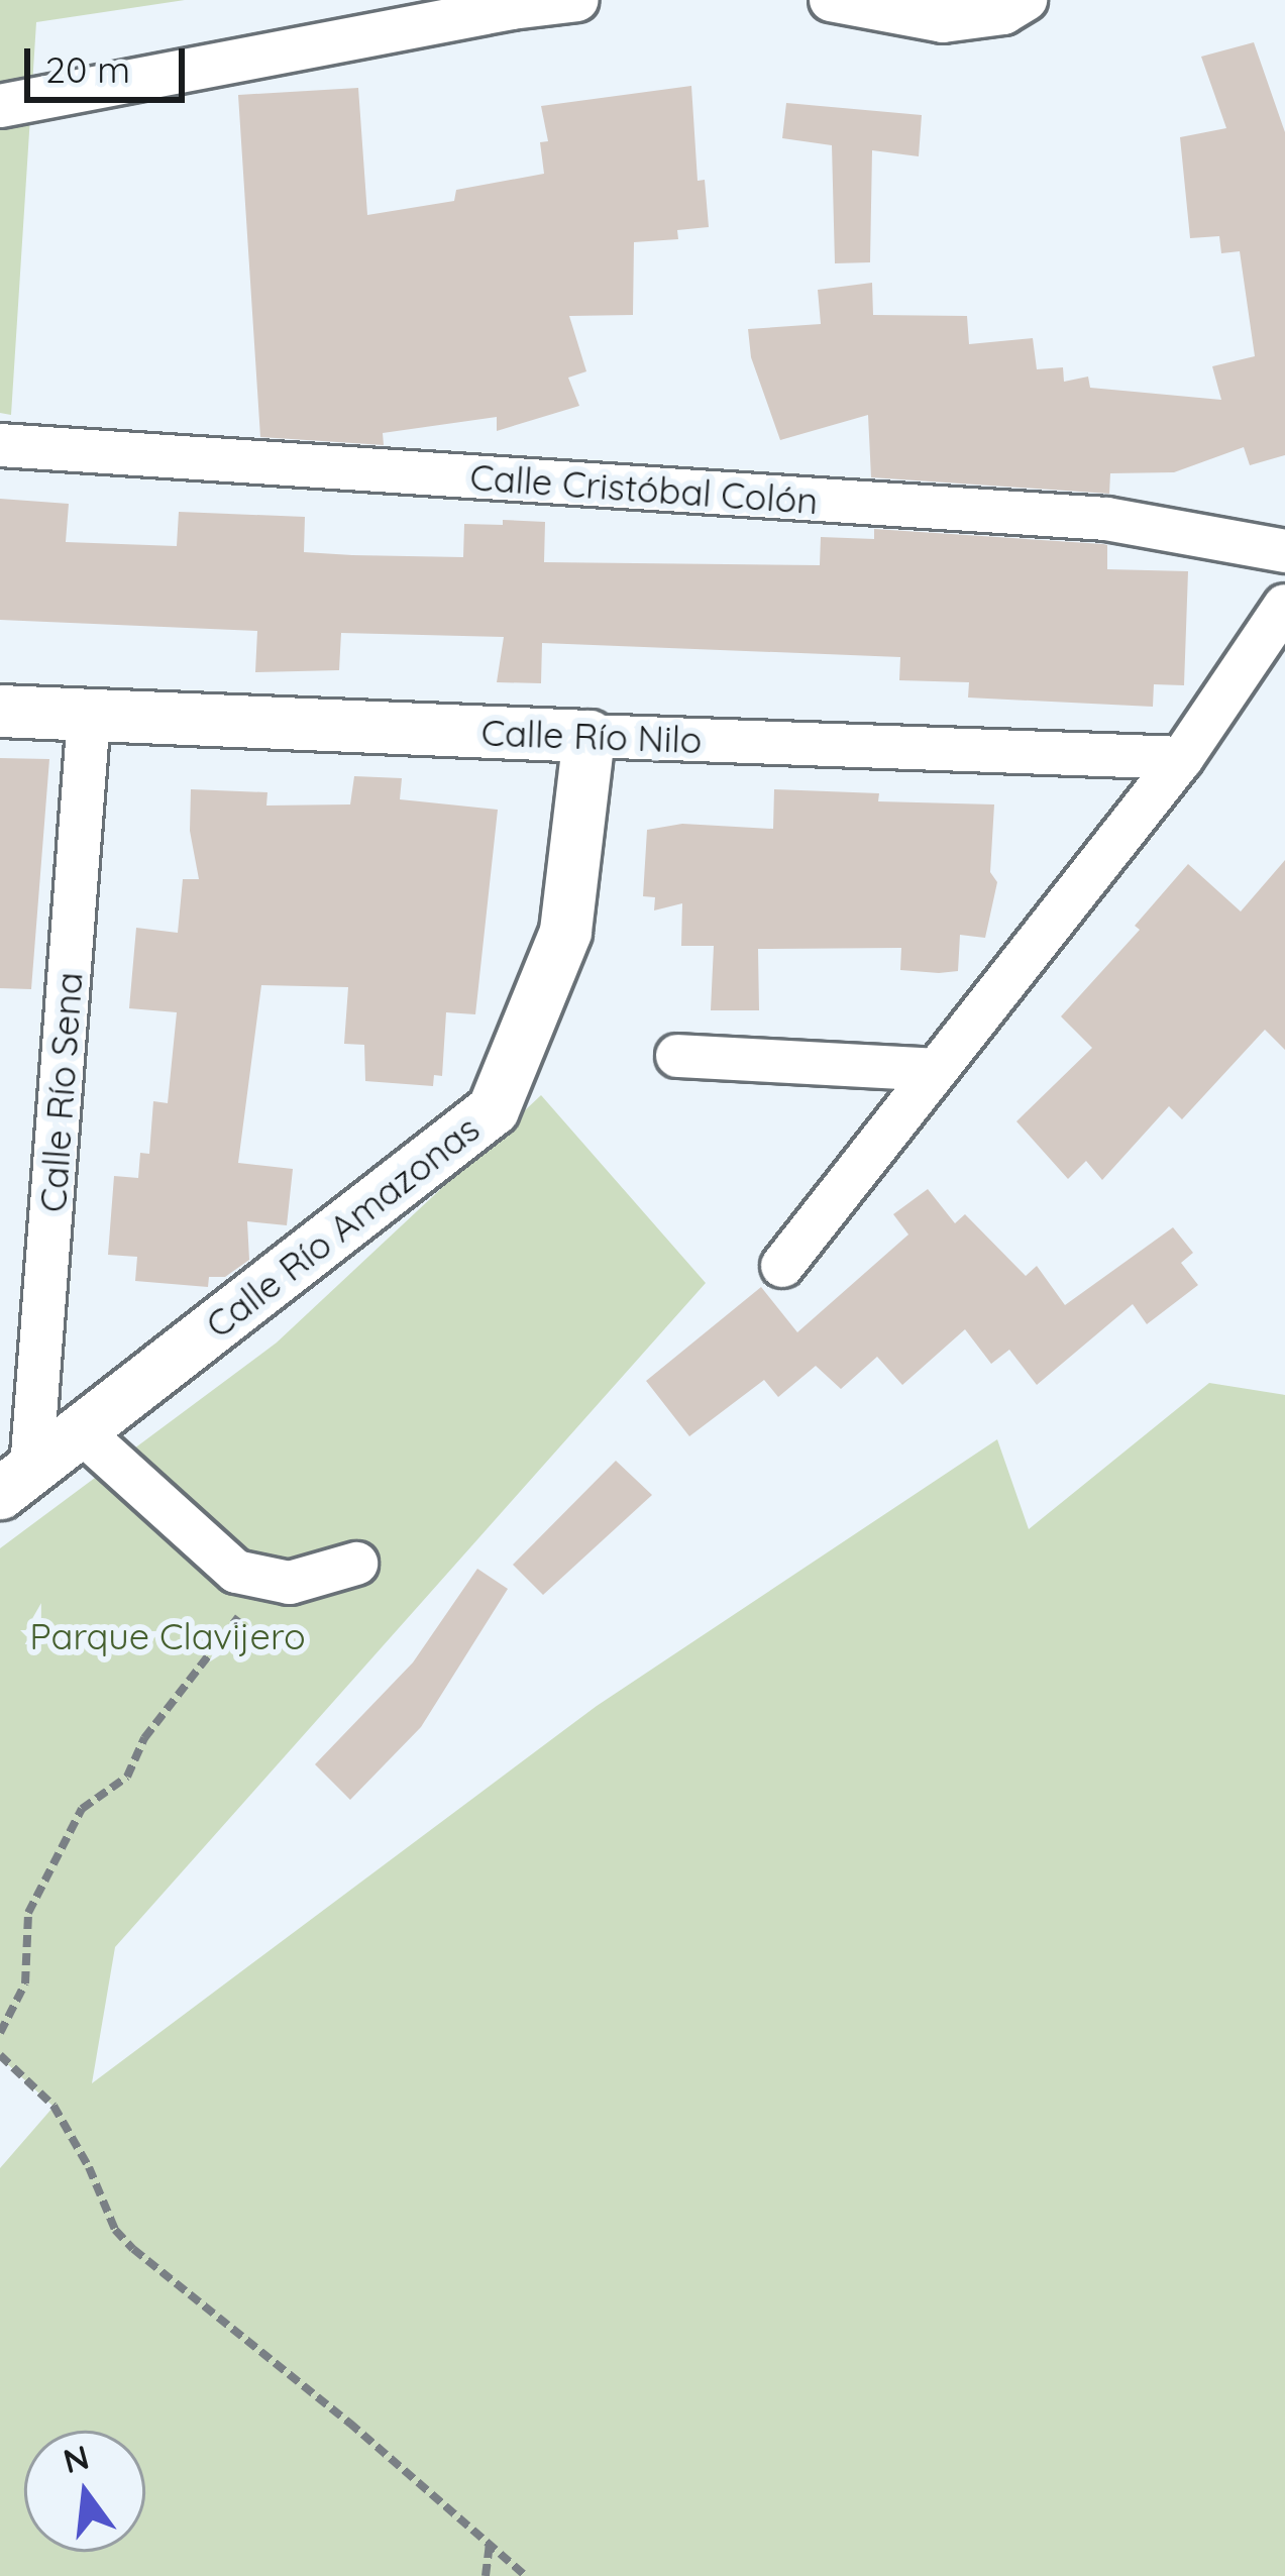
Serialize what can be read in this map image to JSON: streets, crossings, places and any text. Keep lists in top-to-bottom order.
{
  "streets": {
    "street": [
      "Calle Cristóbal Colón",
      "Calle Río Nilo",
      "Calle Río Sena",
      "Calle Río Amazonas"
    ]
  },
  "crossings": [
    ["Calle Río Nilo", "Calle Río Sena"],
    ["Calle Río Nilo", "Calle Río Amazonas"],
    ["Calle Río Sena", "Calle Río Amazonas"]
  ],
  "parks": ["Parque Clavijero"],
  "scale_bar": "20 m",
  "north": "top"
}
